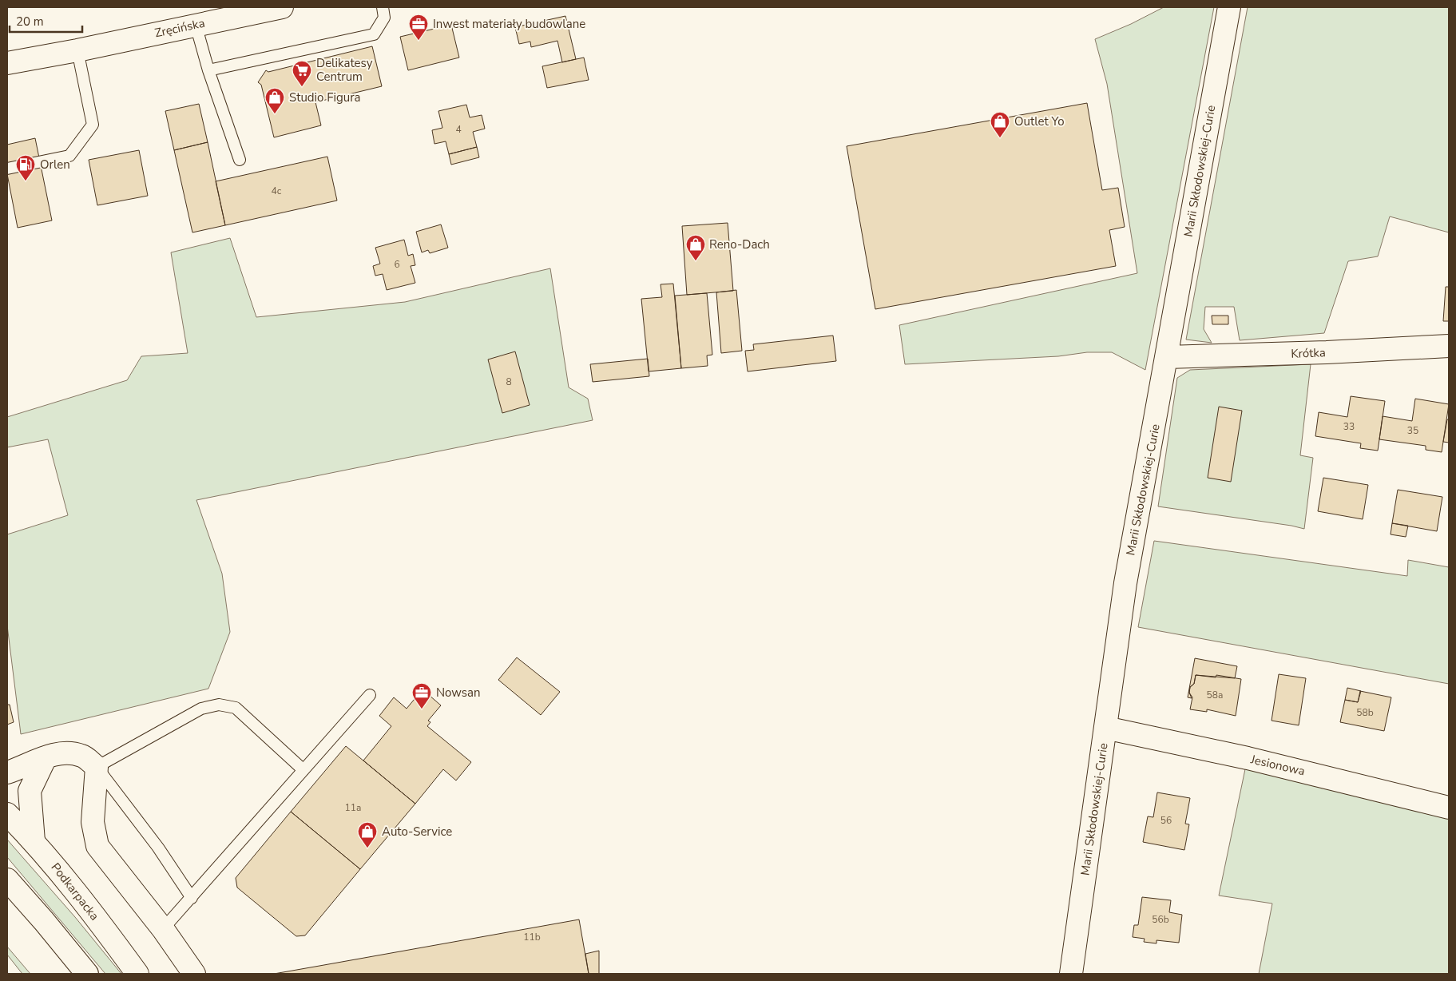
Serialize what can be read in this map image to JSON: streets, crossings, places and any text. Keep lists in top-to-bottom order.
{
  "streets": {
    "street": [
      "Zręcińska",
      "Marii Skłodowskiej-Curie",
      "Krótka",
      "Jesionowa",
      "Podkarpacka"
    ]
  },
  "crossings": [
    ["Marii Skłodowskiej-Curie", "Krótka"],
    ["Marii Skłodowskiej-Curie", "Jesionowa"]
  ],
  "places": {
    "office": ["Inwest materiały budowlane", "Nowsan"],
    "supermarket": ["Delikatesy Centrum"],
    "shop": [
      "Studio Figura",
      "Outlet Yo",
      "Reno-Dach",
      "Auto-Service"
    ],
    "fuel station": ["Orlen"]
  },
  "house_numbers": [
    "4",
    "4c",
    "6",
    "8",
    "33",
    "35",
    "58a",
    "58b",
    "11a",
    "56",
    "56b",
    "11b"
  ],
  "scale_bar": "20 m"
}
